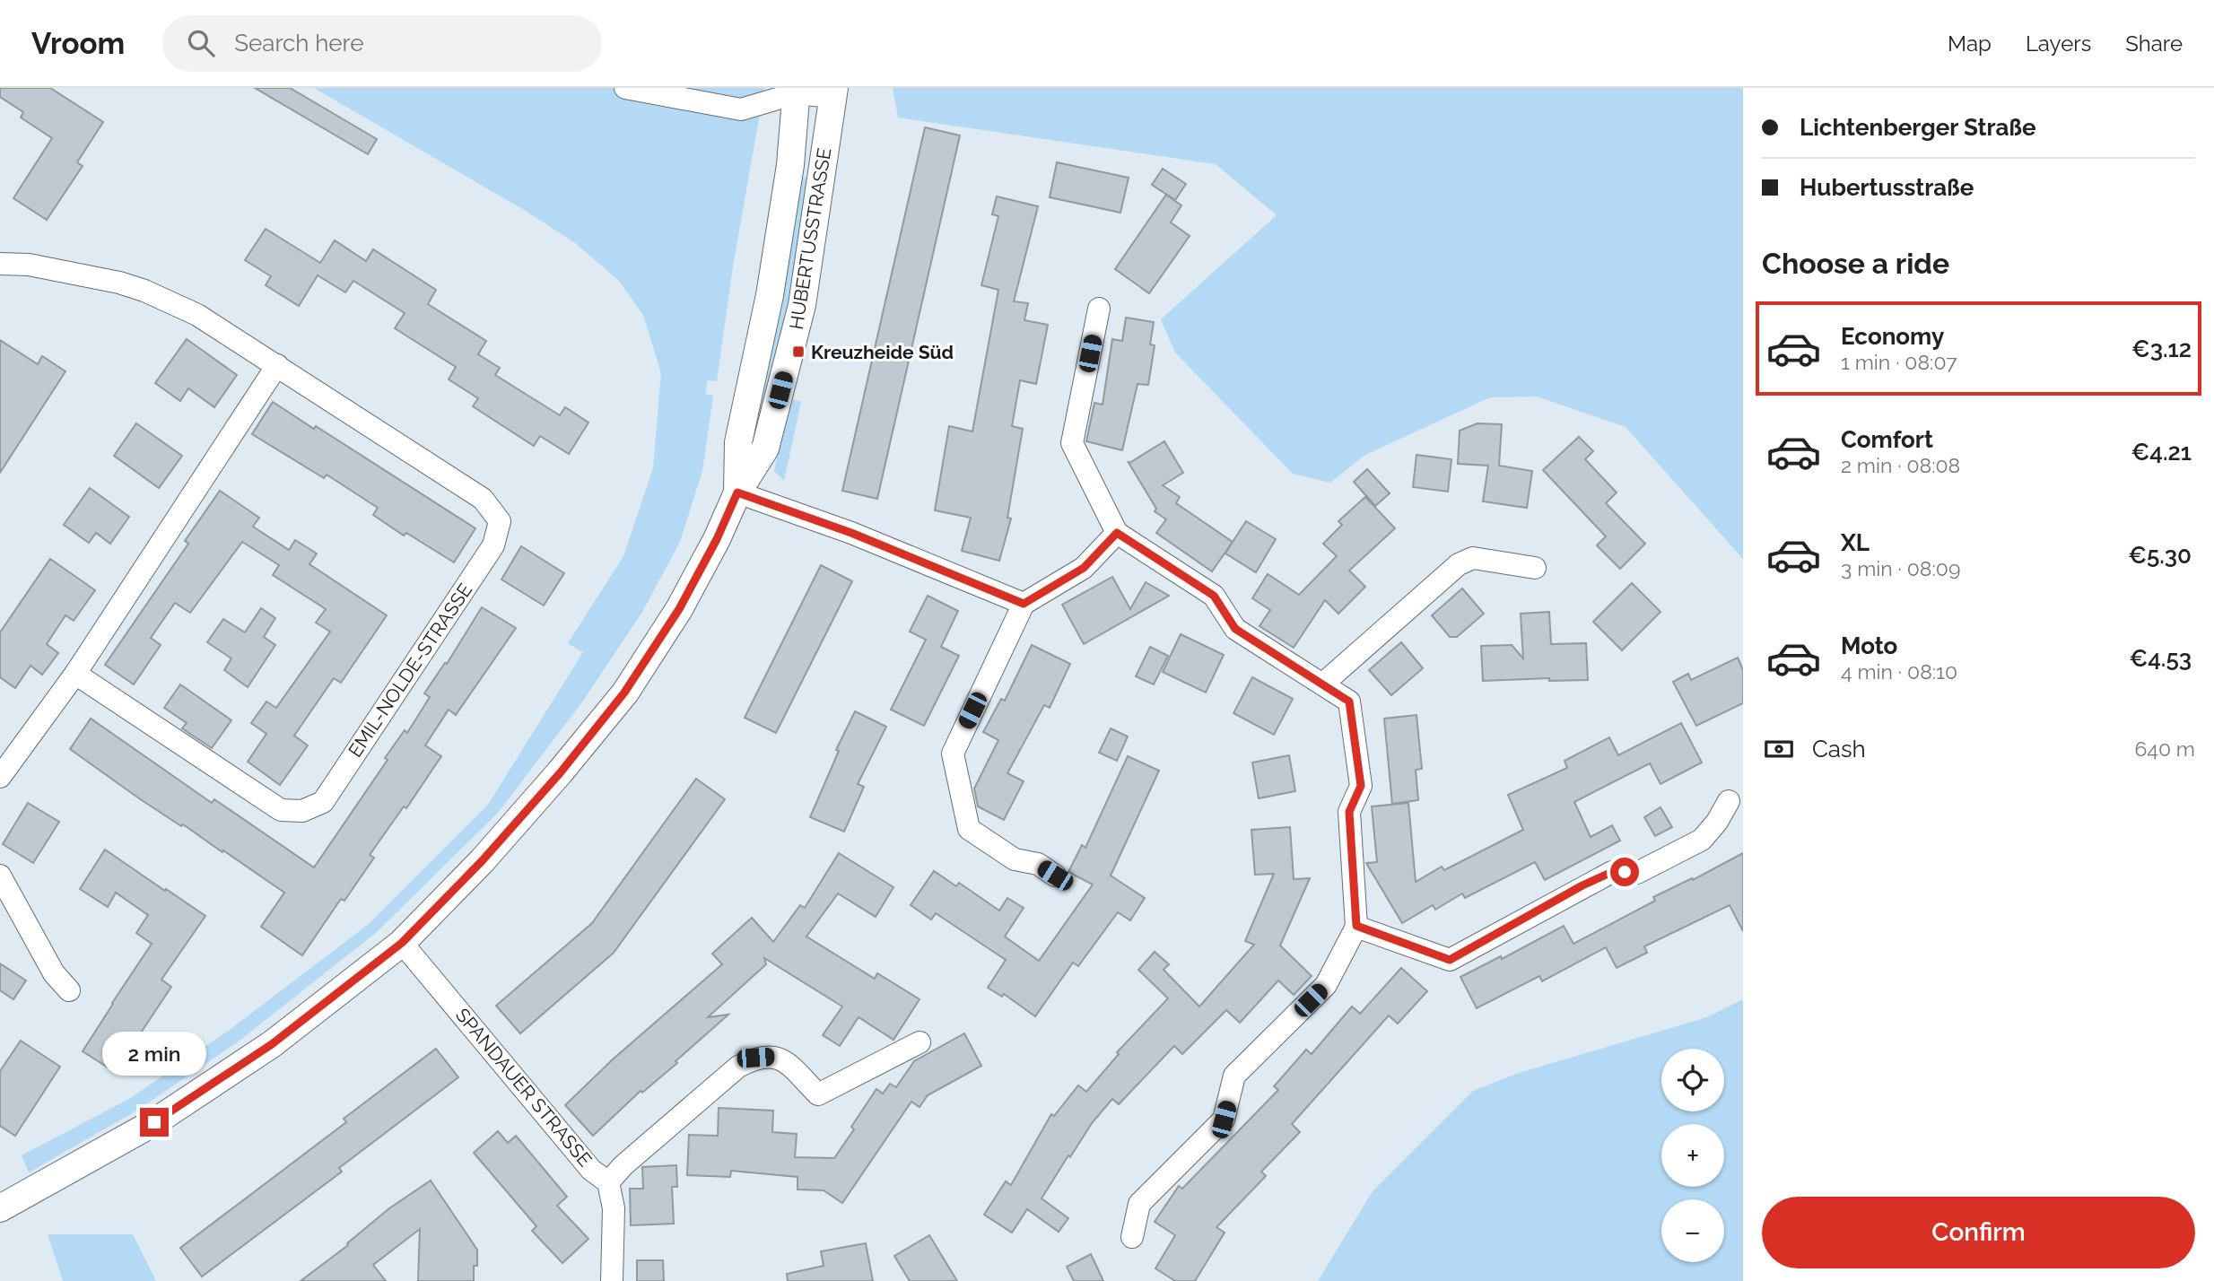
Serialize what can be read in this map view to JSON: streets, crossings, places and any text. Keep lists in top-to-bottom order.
{
  "streets": {
    "street": ["HUBERTUSSTRASSE", "EMIL-NOLDE-STRASSE", "SPANDAUER STRASSE"]
  },
  "crossings": [
    ["HUBERTUSSTRASSE", "SPANDAUER STRASSE"]
  ],
  "places": {
    "transit": ["Kreuzheide Süd"]
  },
  "page": {
    "header": "Vroom",
    "search": "Search here",
    "nav": ["Map", "Layers", "Share"],
    "banner": ["Lichtenberger Straße", "Hubertusstraße"],
    "heading": "Choose a ride",
    "list": [
      {
        "name": "Economy",
        "note": "1 min · 08:07",
        "value": "€3.12"
      },
      {
        "name": "Comfort",
        "note": "2 min · 08:08",
        "value": "€4.21"
      },
      {
        "name": "XL",
        "note": "3 min · 08:09",
        "value": "€5.30"
      },
      {
        "name": "Moto",
        "note": "4 min · 08:10",
        "value": "€4.53"
      }
    ],
    "pay": ["Cash", "640 m"],
    "bubble": "2 min",
    "map_buttons": ["+", "−"],
    "buttons": "Confirm"
  }
}
